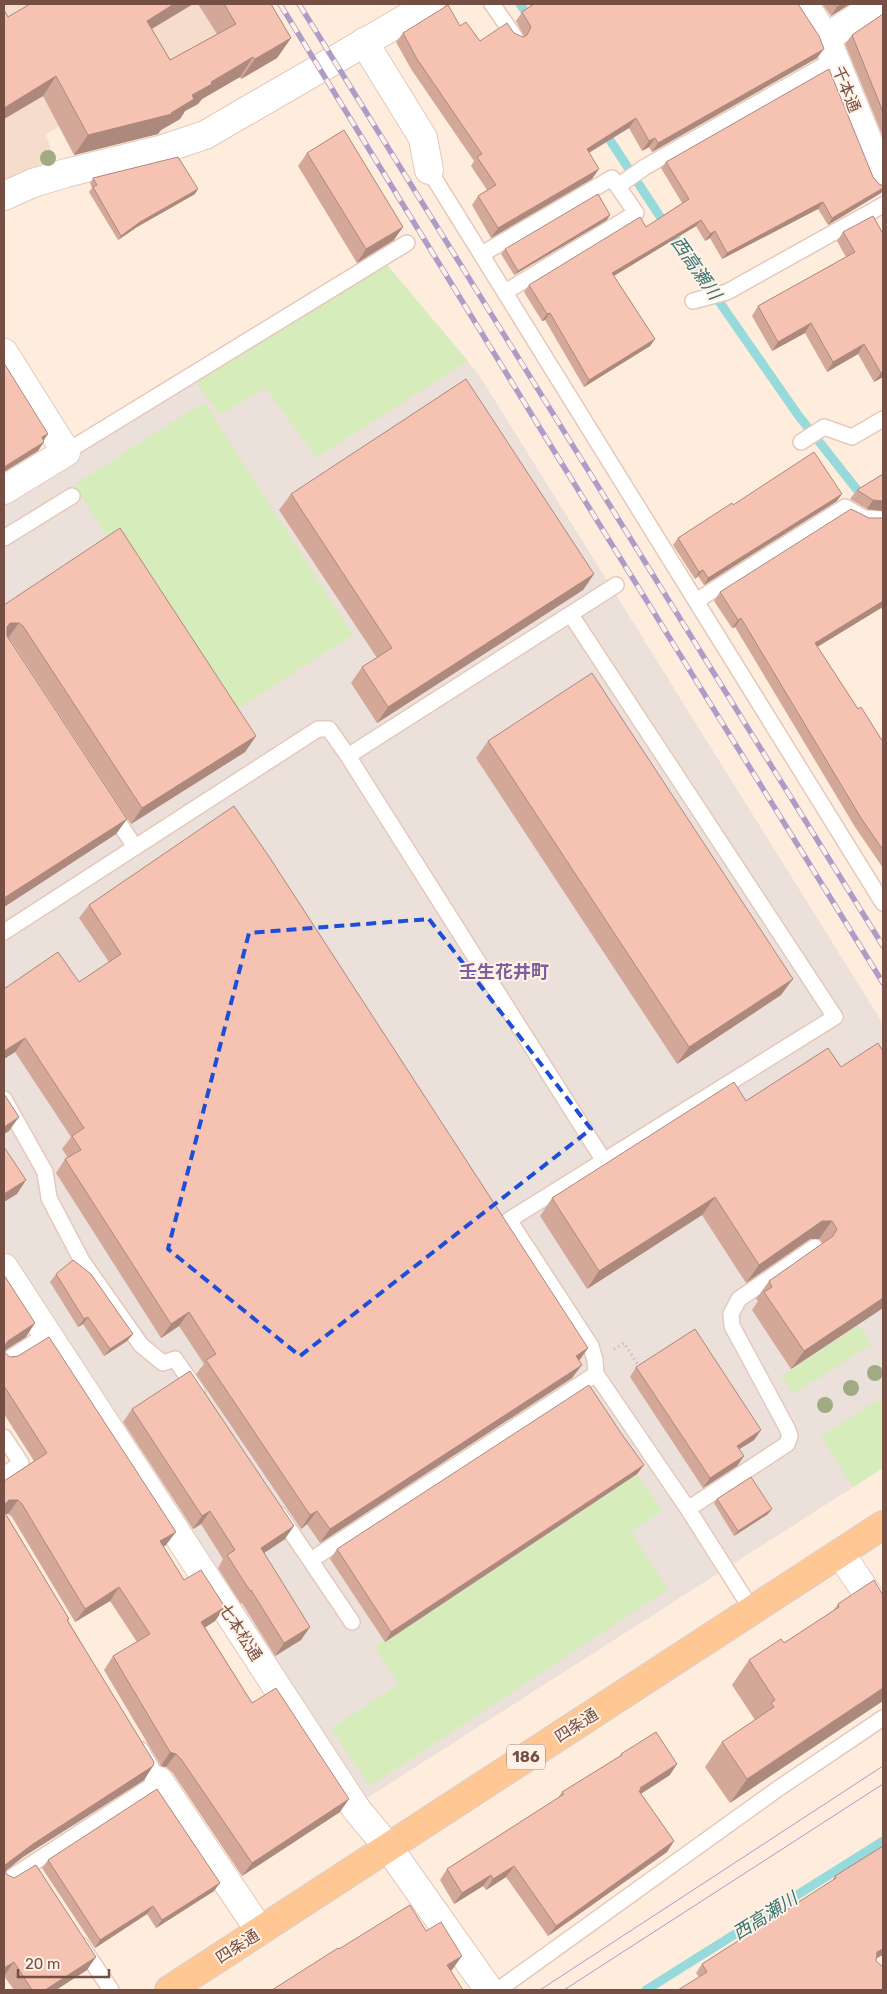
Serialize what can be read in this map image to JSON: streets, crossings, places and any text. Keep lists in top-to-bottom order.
{
  "streets": {
    "main road": ["四条通", "186"],
    "street": ["千本通", "七本松通"]
  },
  "crossings": [
    ["七本松通", "四条通"]
  ],
  "districts": ["壬生花井町"],
  "water": ["西高瀬川"],
  "scale_bar": "20 m"
}
